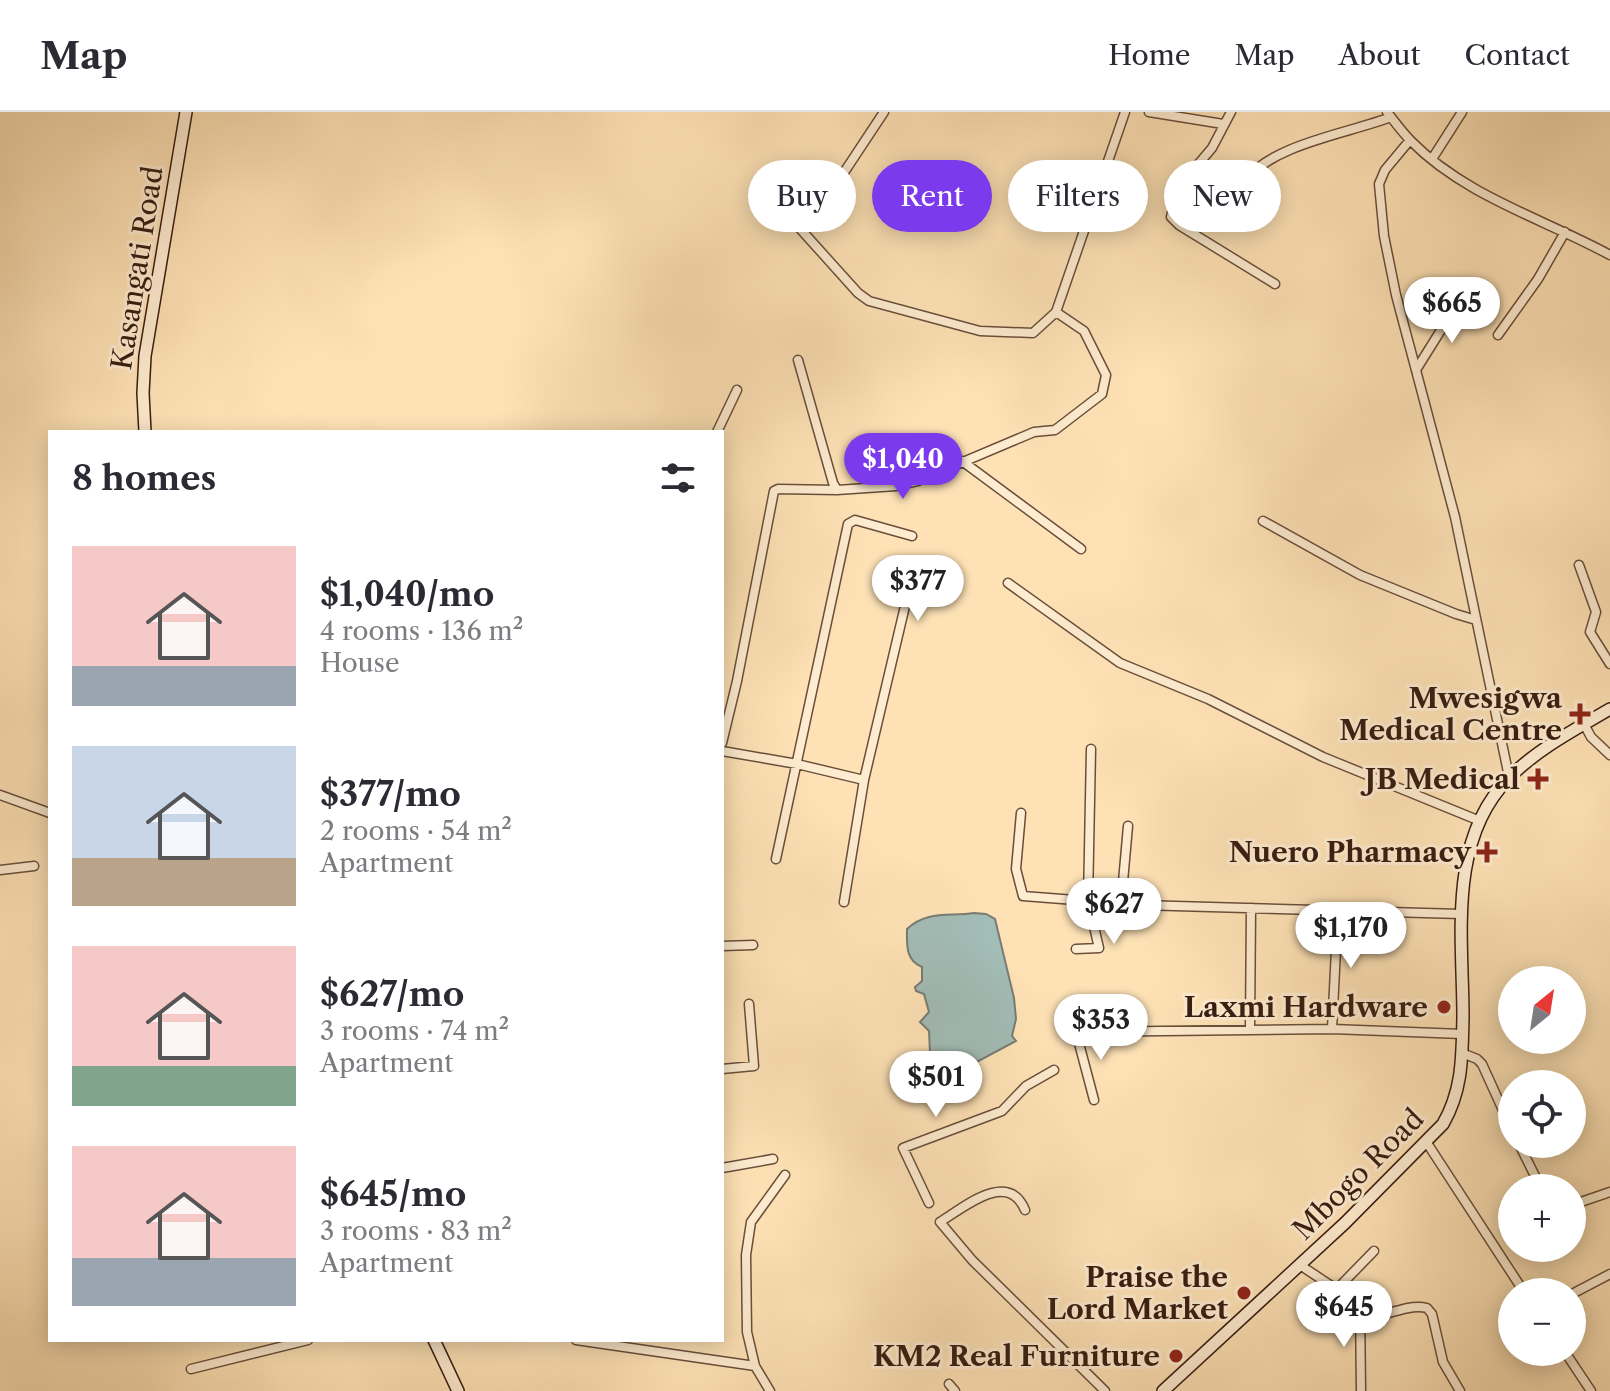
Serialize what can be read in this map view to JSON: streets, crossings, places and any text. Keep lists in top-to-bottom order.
{
  "streets": {
    "main road": ["Kasangati Road", "Mbogo Road"]
  },
  "places": {
    "health": ["Mwesigwa Medical Centre", "JB Medical", "Nuero Pharmacy"],
    "other": ["Laxmi Hardware", "Praise the Lord Market", "KM2 Real Furniture"]
  },
  "north": "top right",
  "page": {
    "header": "Map",
    "nav": [
      "Home",
      "Map",
      "About",
      "Contact"
    ],
    "chip": [
      "Buy",
      "Rent",
      "Filters",
      "New"
    ],
    "price": [
      "$665",
      "$1,040",
      "$377",
      "$627",
      "$1,170",
      "$353",
      "$501",
      "$645"
    ],
    "heading": "8 homes",
    "list": [
      {
        "name": "$1,040/mo",
        "note": "4 rooms · 136 m² · House"
      },
      {
        "name": "$377/mo",
        "note": "2 rooms · 54 m² · Apartment"
      },
      {
        "name": "$627/mo",
        "note": "3 rooms · 74 m² · Apartment"
      },
      {
        "name": "$645/mo",
        "note": "3 rooms · 83 m² · Apartment"
      }
    ],
    "map_buttons": ["+", "−"]
  }
}
